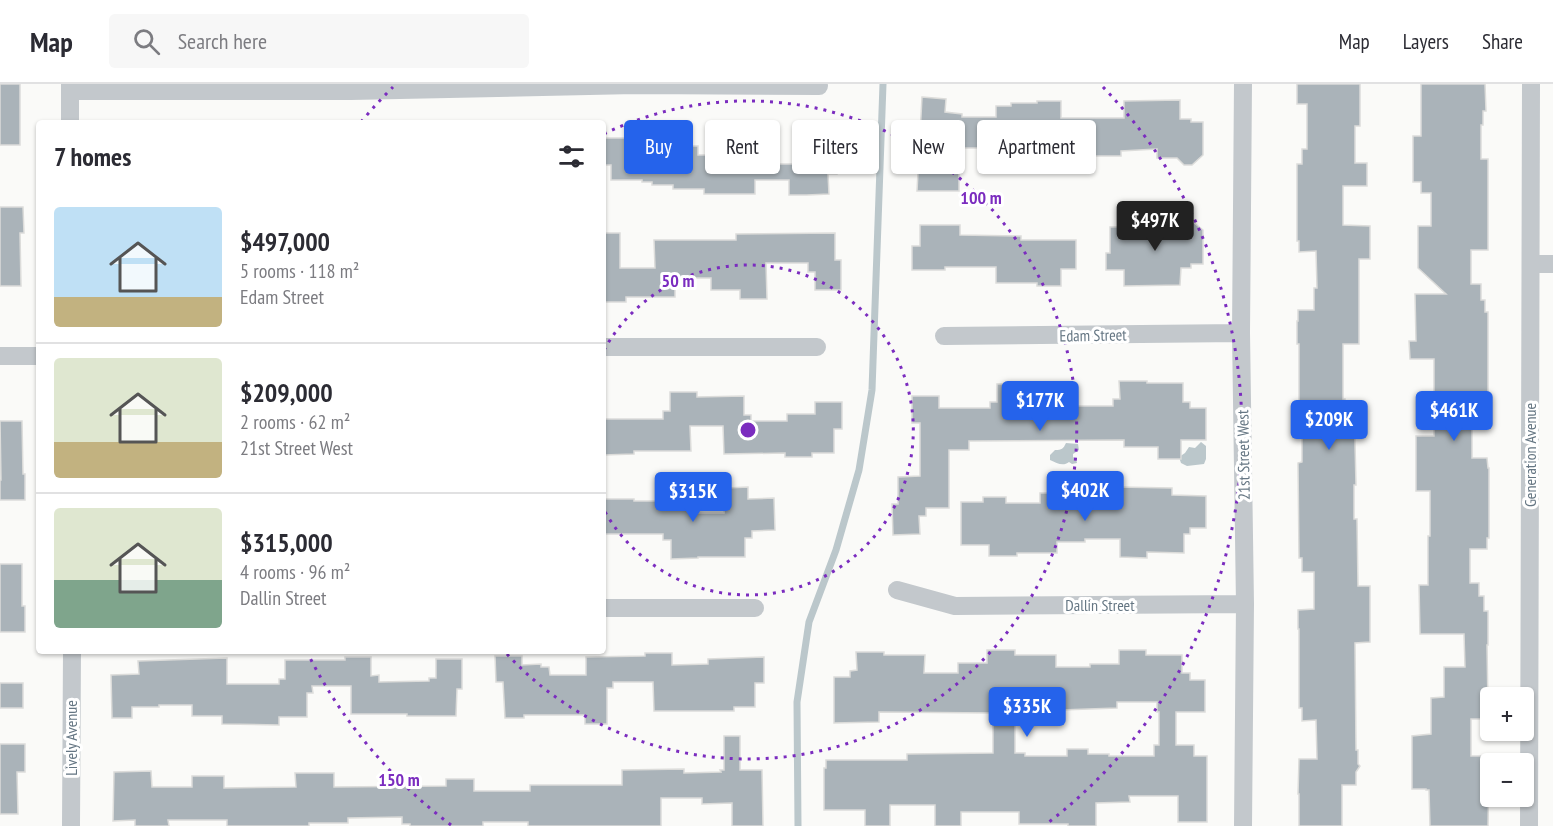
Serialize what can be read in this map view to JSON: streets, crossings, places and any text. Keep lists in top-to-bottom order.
{
  "streets": {
    "street": [
      "Edam Street",
      "21st Street West",
      "Generation Avenue",
      "Dallin Street",
      "Lively Avenue"
    ]
  },
  "crossings": [
    ["Edam Street", "21st Street West"],
    ["21st Street West", "Dallin Street"]
  ],
  "page": {
    "header": "Map",
    "search": "Search here",
    "nav": ["Map", "Layers", "Share"],
    "chip": [
      "Buy",
      "Rent",
      "Filters",
      "New",
      "Apartment"
    ],
    "heading": "7 homes",
    "list": [
      {
        "name": "$497,000",
        "note": "5 rooms · 118 m² · Edam Street"
      },
      {
        "name": "$209,000",
        "note": "2 rooms · 62 m² · 21st Street West"
      },
      {
        "name": "$315,000",
        "note": "4 rooms · 96 m² · Dallin Street"
      }
    ],
    "price": [
      "$497K",
      "$177K",
      "$461K",
      "$209K",
      "$402K",
      "$315K",
      "$335K"
    ],
    "map_buttons": ["+", "−"]
  },
  "rings": ["100 m", "50 m", "150 m"]
}
